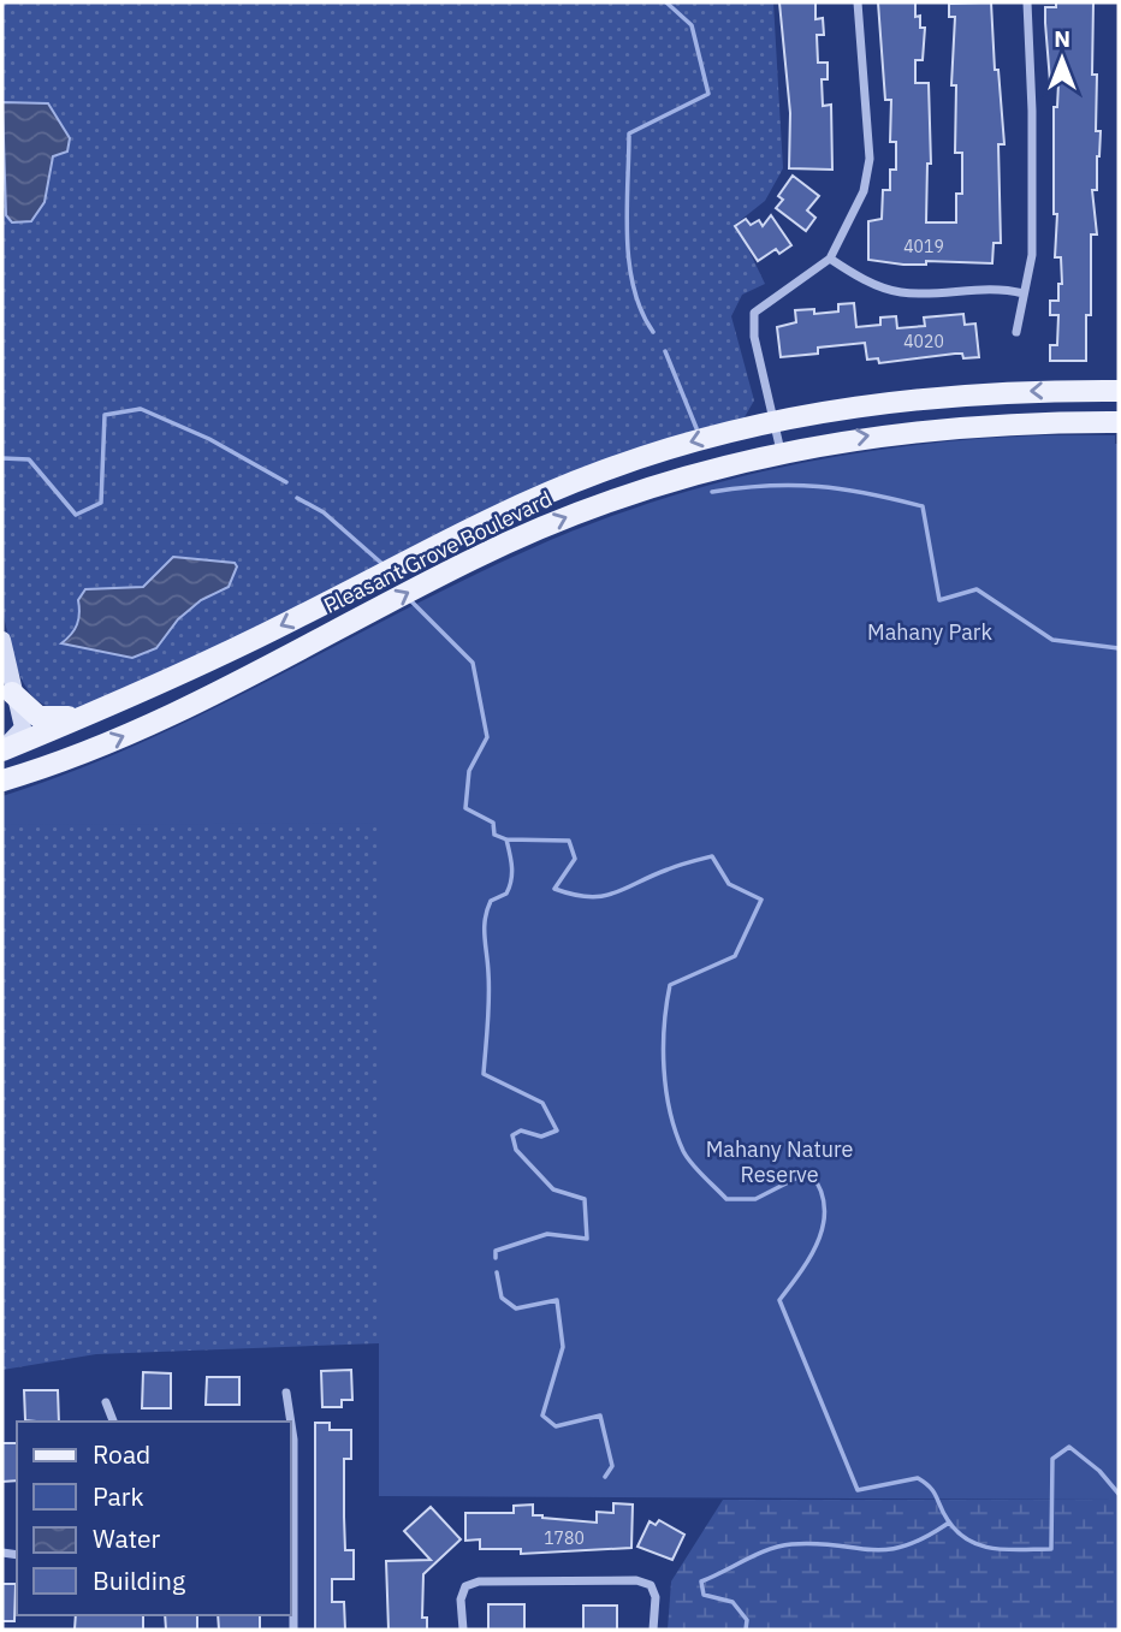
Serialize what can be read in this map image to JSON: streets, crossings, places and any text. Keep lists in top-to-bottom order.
{
  "streets": {
    "main road": ["Pleasant Grove Boulevard"]
  },
  "parks": ["Mahany Park", "Mahany Nature Reserve"],
  "house_numbers": ["4019", "4020", "1780"],
  "legend": [
    "Road",
    "Park",
    "Water",
    "Building"
  ],
  "north": "top"
}
